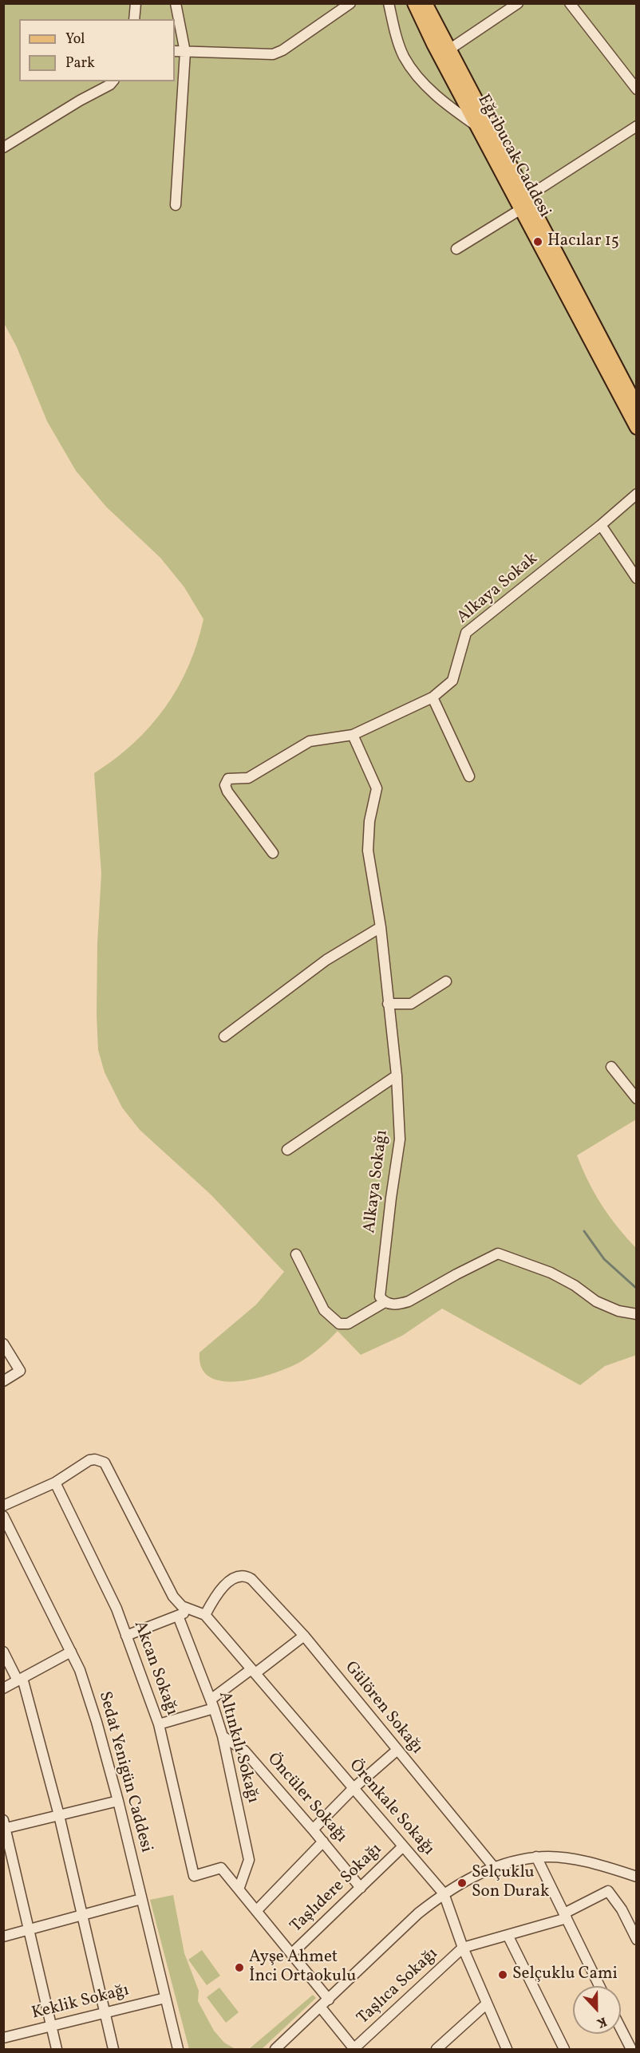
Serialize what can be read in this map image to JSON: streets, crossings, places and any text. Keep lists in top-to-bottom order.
{
  "streets": {
    "main road": ["Eğribucak Caddesi"],
    "street": [
      "Alkaya Sokak",
      "Alkaya Sokağı",
      "Akcan Sokağı",
      "Gülören Sokağı",
      "Altınkılı Sokağı",
      "Sedat Yenigün Caddesi",
      "Öncüler Sokağı",
      "Örenkale Sokağı",
      "Taşlıdere Sokağı",
      "Taşlıca Sokağı",
      "Keklik Sokağı"
    ]
  },
  "crossings": [
    ["Alkaya Sokak", "Alkaya Sokağı"],
    ["Akcan Sokağı", "Altınkılı Sokağı"],
    ["Gülören Sokağı", "Örenkale Sokağı"],
    ["Altınkılı Sokağı", "Öncüler Sokağı"],
    ["Sedat Yenigün Caddesi", "Keklik Sokağı"],
    ["Öncüler Sokağı", "Taşlıdere Sokağı"],
    ["Örenkale Sokağı", "Taşlıdere Sokağı"],
    ["Örenkale Sokağı", "Taşlıca Sokağı"]
  ],
  "places": [
    "Hacılar 15",
    "Selçuklu Son Durak",
    "Ayşe Ahmet İnci Ortaokulu",
    "Selçuklu Cami"
  ],
  "legend": ["Yol", "Park"],
  "north": "bottom"
}
